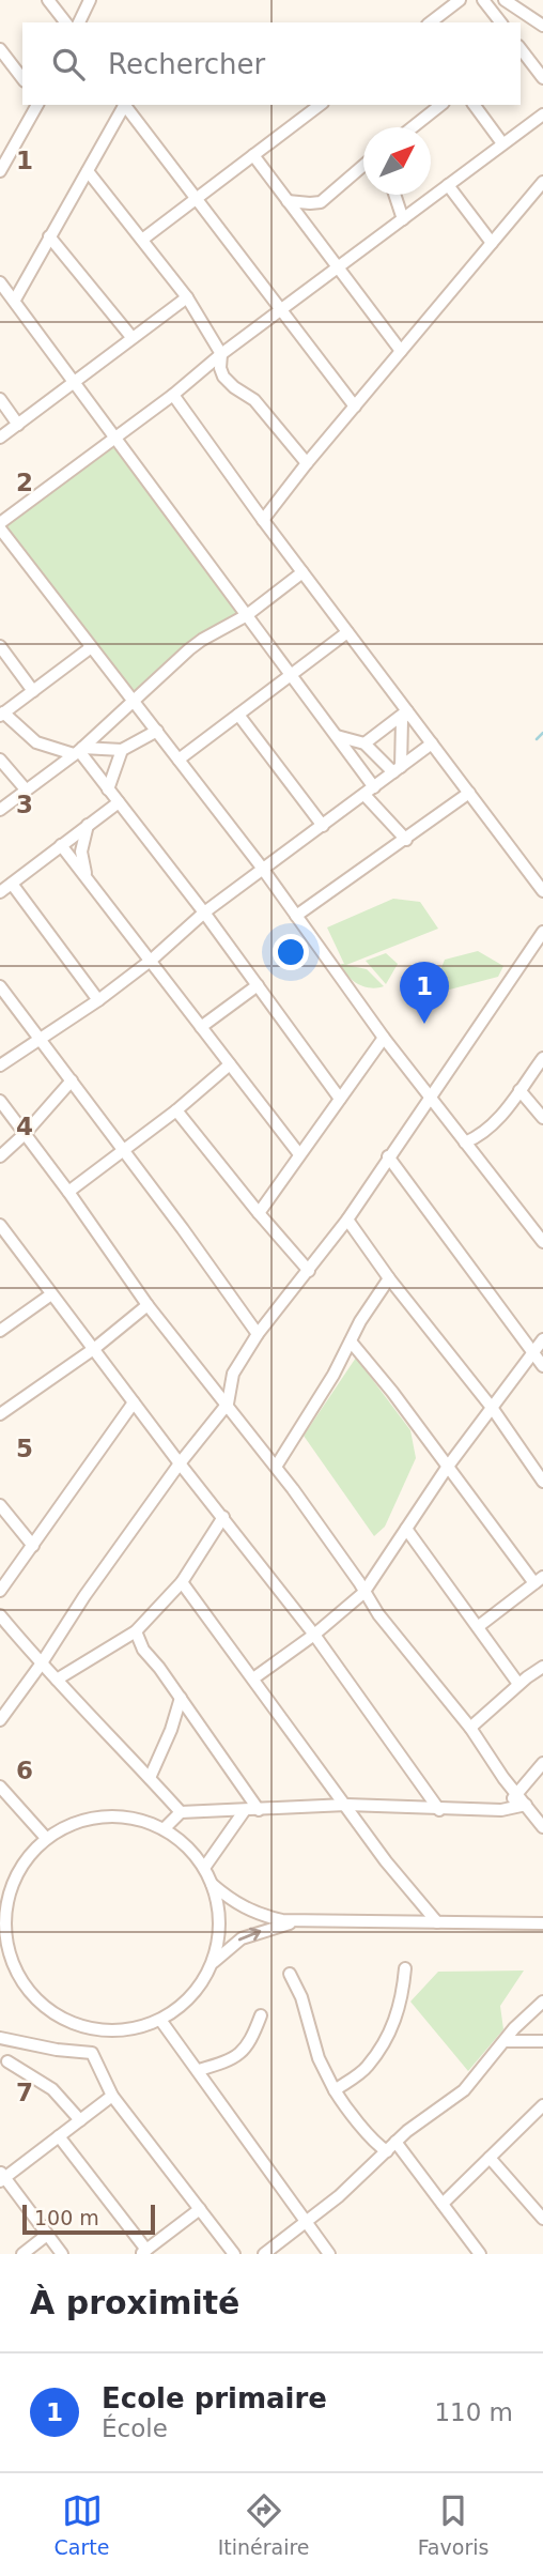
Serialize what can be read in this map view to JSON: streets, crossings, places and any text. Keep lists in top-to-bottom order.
{
  "scale_bar": "100 m",
  "north": "top right",
  "page": {
    "search": "Rechercher",
    "pins": "1",
    "scale": "100 m",
    "heading": "À proximité",
    "list": [
      {
        "mark": "1",
        "name": "Ecole primaire",
        "note": "École",
        "value": "110 m"
      }
    ],
    "nav": ["Carte", "Itinéraire", "Favoris"]
  },
  "grid": {
    "rows": [
      "1",
      "2",
      "3",
      "4",
      "5",
      "6",
      "7"
    ]
  }
}
